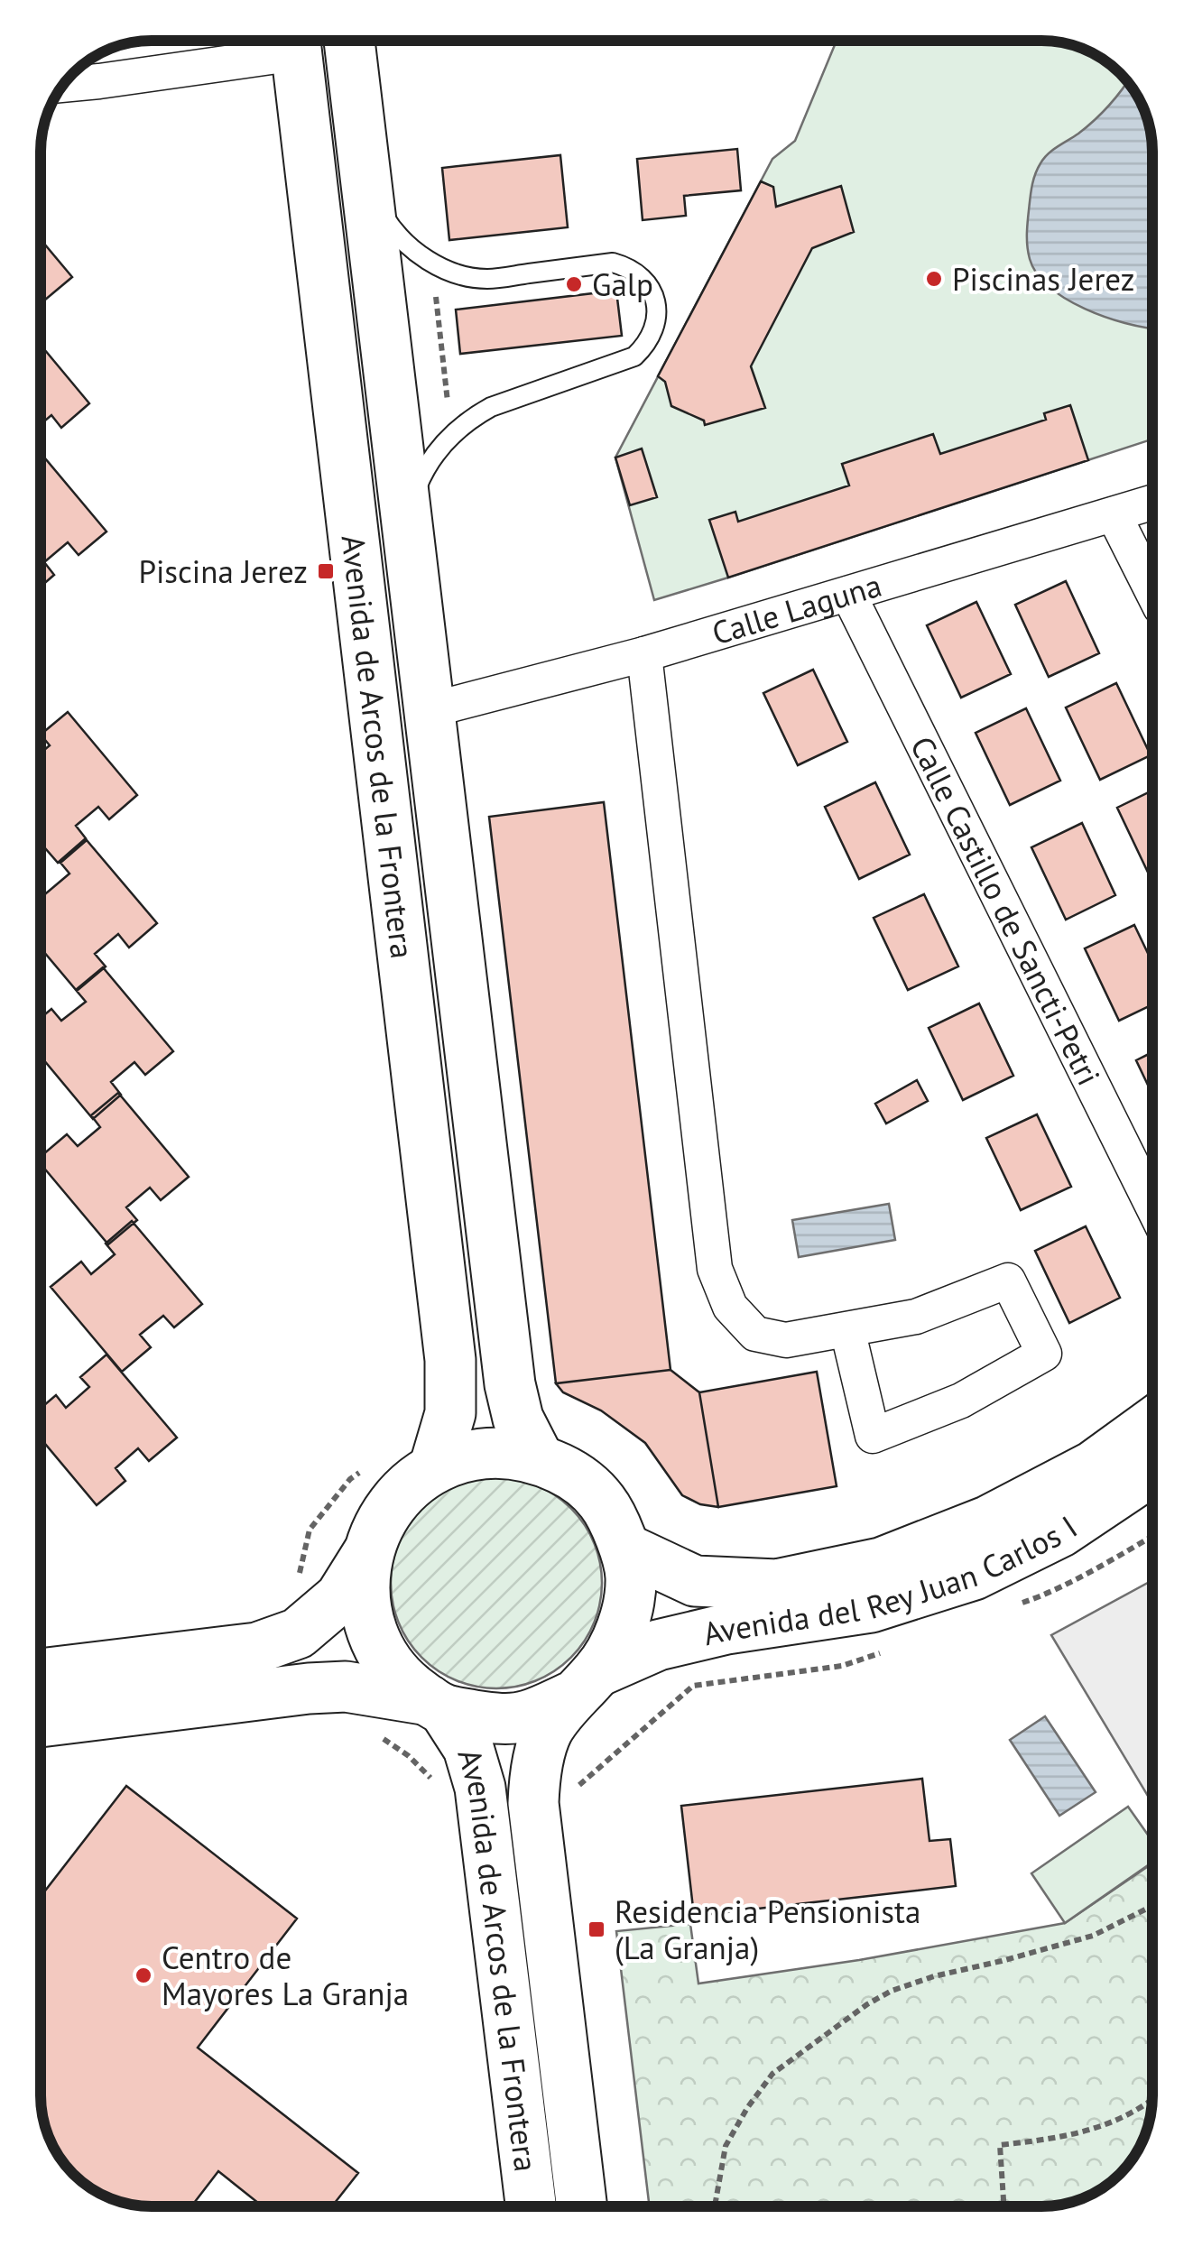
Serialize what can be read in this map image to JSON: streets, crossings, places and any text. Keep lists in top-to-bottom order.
{
  "streets": {
    "main road": ["Avenida de Arcos de la Frontera", "Avenida del Rey Juan Carlos I"],
    "street": ["Calle Laguna", "Calle Castillo de Sancti-Petri"]
  },
  "crossings": [
    ["Calle Laguna", "Avenida de Arcos de la Frontera"],
    ["Calle Laguna", "Calle Castillo de Sancti-Petri"],
    ["Avenida de Arcos de la Frontera", "Avenida del Rey Juan Carlos I"]
  ],
  "places": {
    "other": ["Piscinas Jerez", "Galp", "Centro de Mayores La Granja"],
    "transit": ["Piscina Jerez", "Residencia Pensionista (La Granja)"]
  }
}
